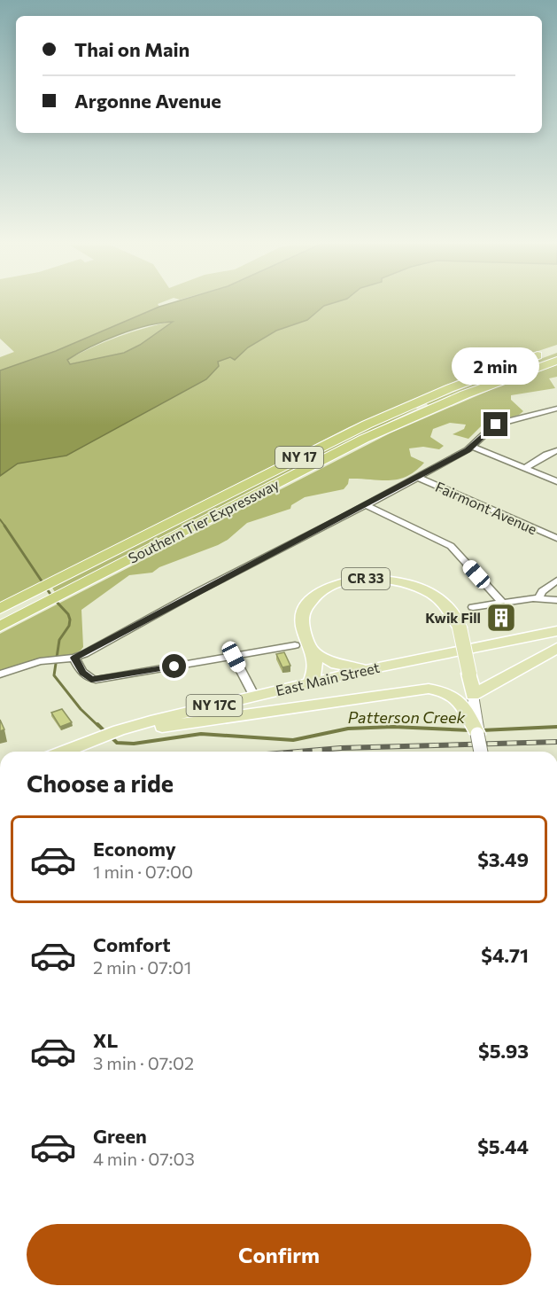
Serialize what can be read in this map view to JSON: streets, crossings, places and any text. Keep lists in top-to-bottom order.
{
  "streets": {
    "highway": ["NY 17", "Southern Tier Expressway"],
    "main road": ["CR 33", "East Main Street", "NY 17C"],
    "street": ["Fairmont Avenue"]
  },
  "crossings": [
    ["CR 33", "East Main Street"]
  ],
  "water": ["Patterson Creek"],
  "places": {
    "building": ["Kwik Fill"]
  },
  "page": {
    "banner": ["Thai on Main", "Argonne Avenue"],
    "bubble": "2 min",
    "heading": "Choose a ride",
    "list": [
      {
        "name": "Economy",
        "note": "1 min · 07:00",
        "value": "$3.49"
      },
      {
        "name": "Comfort",
        "note": "2 min · 07:01",
        "value": "$4.71"
      },
      {
        "name": "XL",
        "note": "3 min · 07:02",
        "value": "$5.93"
      },
      {
        "name": "Green",
        "note": "4 min · 07:03",
        "value": "$5.44"
      }
    ],
    "buttons": "Confirm"
  }
}
